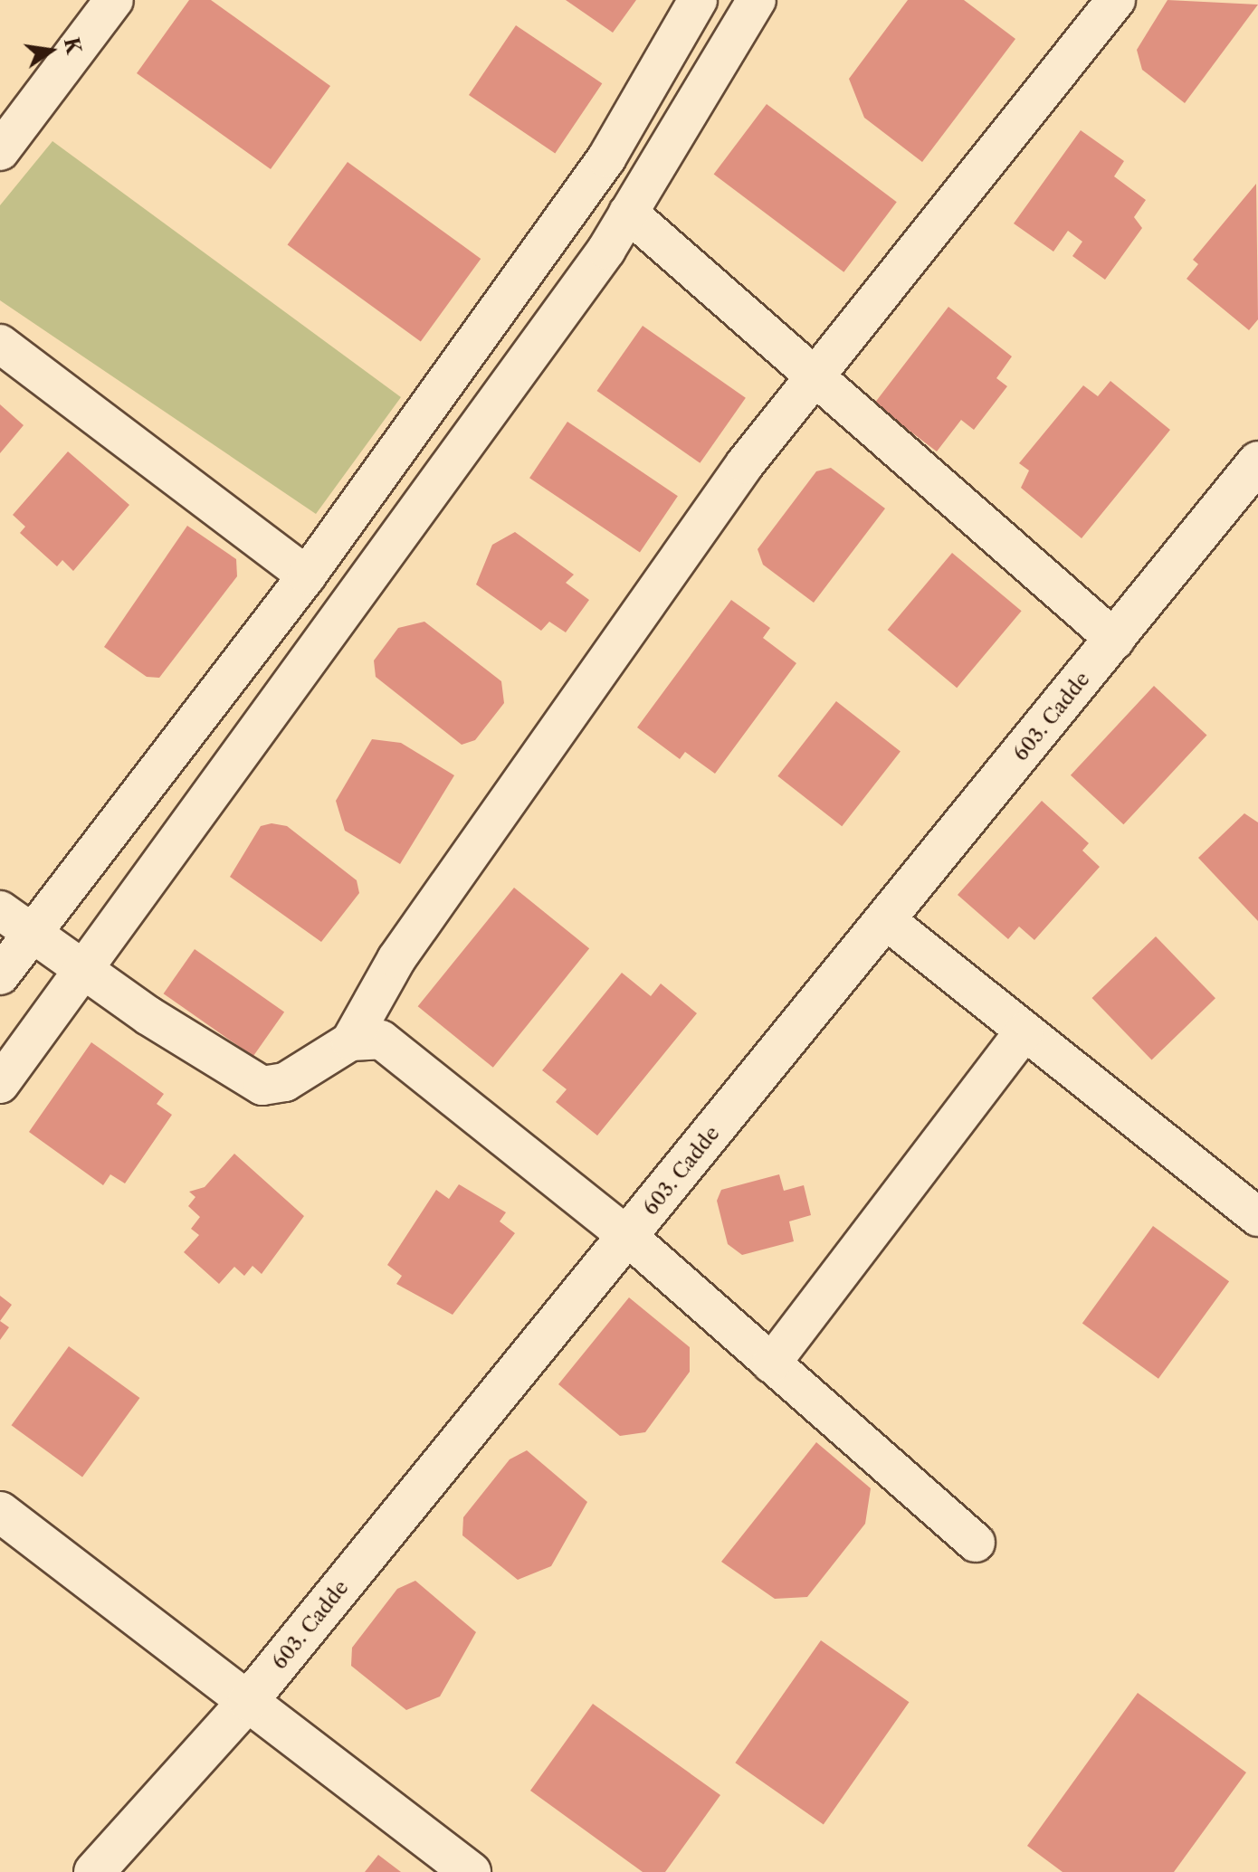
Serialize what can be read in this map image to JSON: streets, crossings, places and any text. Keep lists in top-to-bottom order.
{
  "streets": {
    "street": ["603. Cadde"]
  },
  "north": "right"
}
